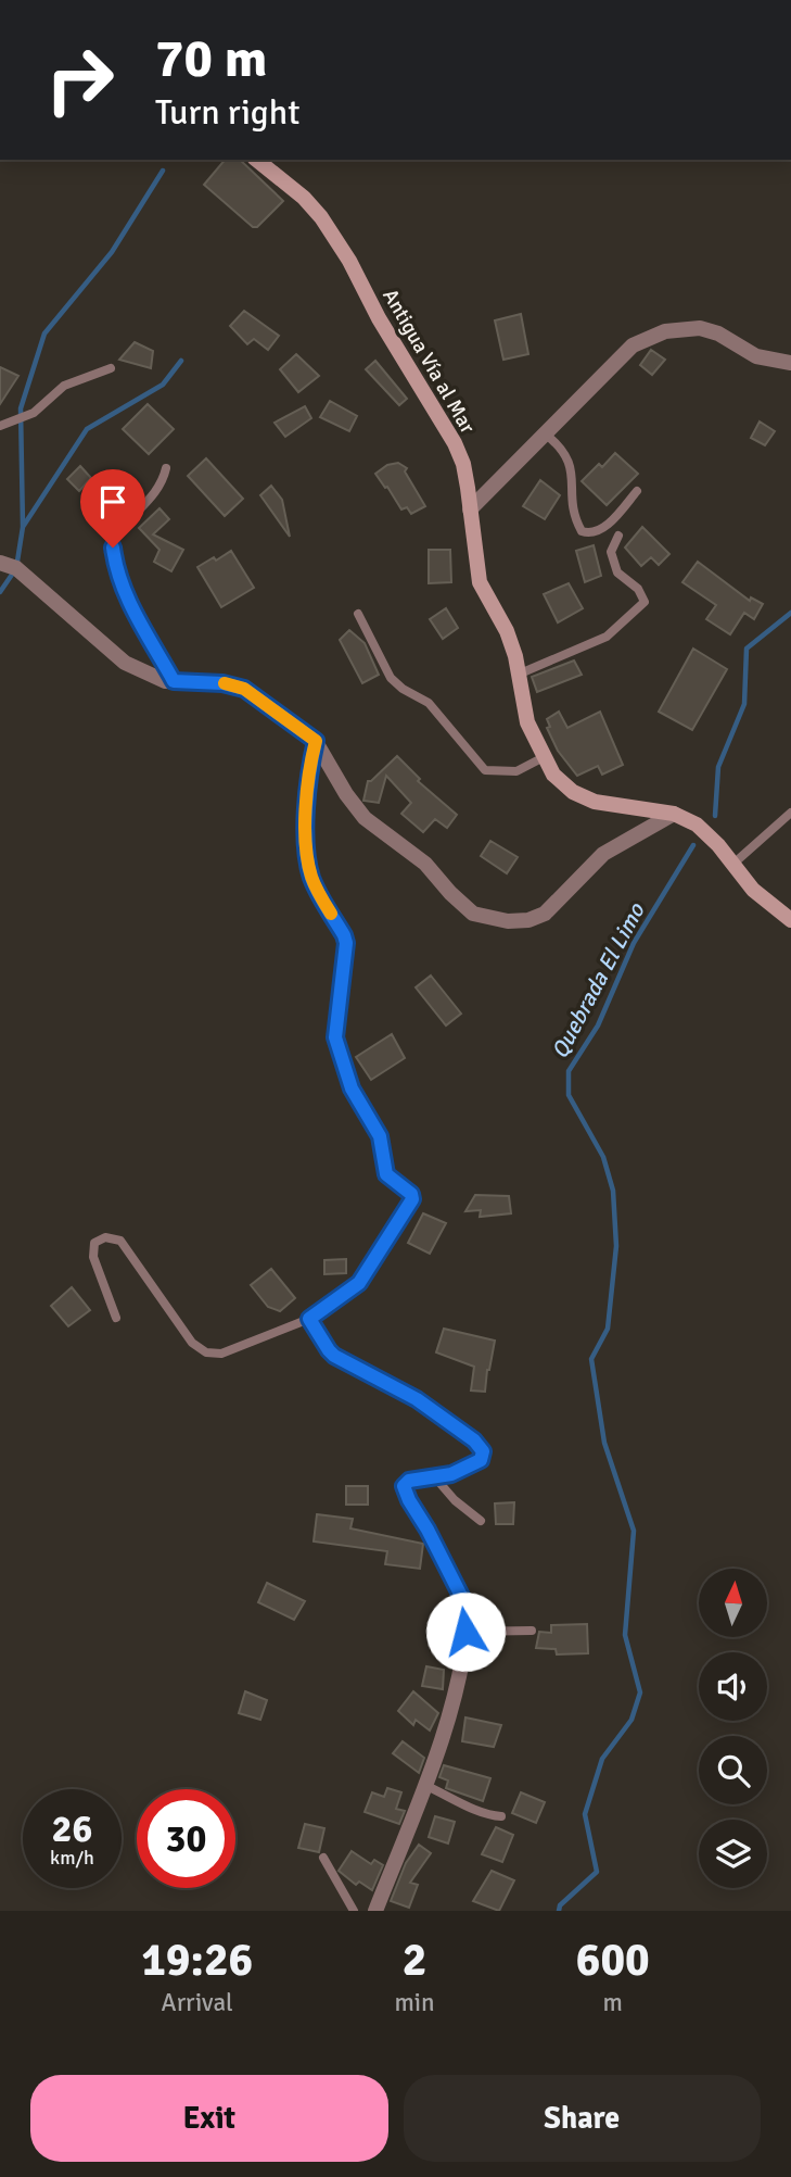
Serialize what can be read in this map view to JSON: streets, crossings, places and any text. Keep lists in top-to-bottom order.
{
  "streets": {
    "main road": ["Antigua Vía al Mar"]
  },
  "water": ["Quebrada El Limo"],
  "north": "top",
  "page": {
    "turn": ["70 m", "Turn right"],
    "speed": "26 km/h",
    "limit": "30",
    "eta": [
      "19:26",
      "Arrival",
      "2",
      "min",
      "600",
      "m"
    ],
    "buttons": ["Exit", "Share"]
  }
}
